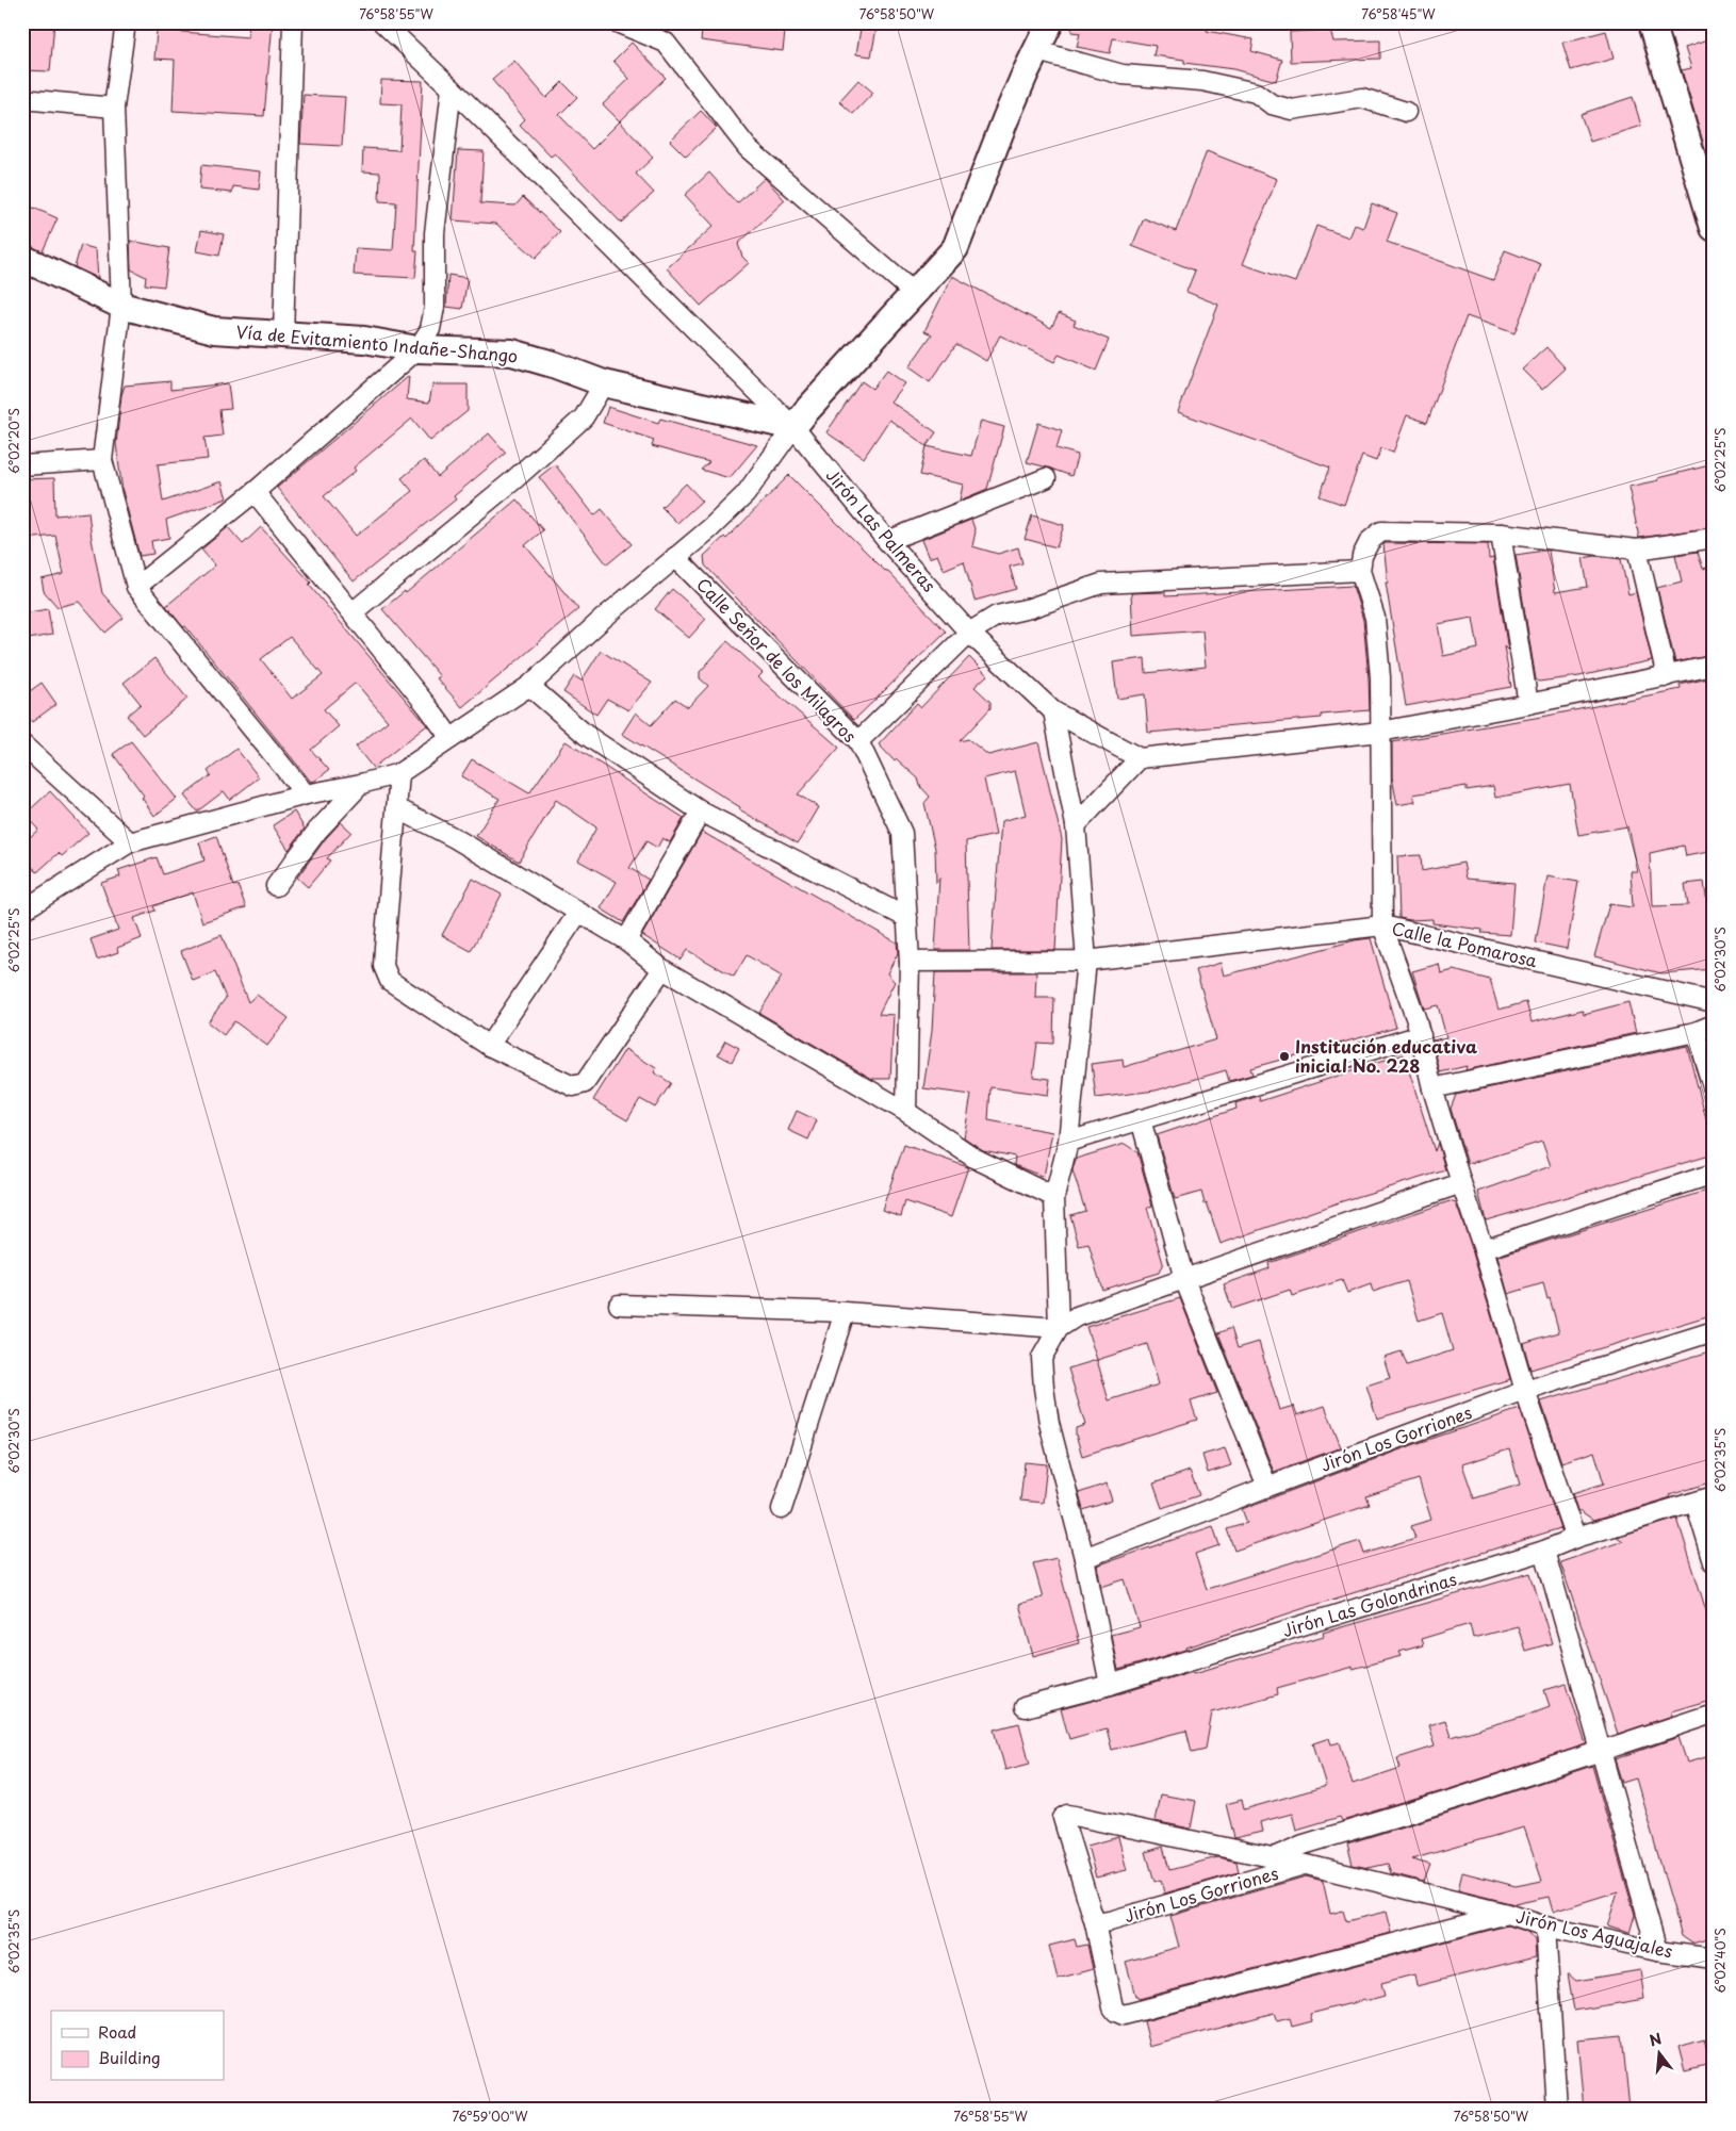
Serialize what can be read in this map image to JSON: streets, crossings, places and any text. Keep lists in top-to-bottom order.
{
  "streets": {
    "main road": ["Vía de Evitamiento Indañe-Shango"],
    "street": [
      "Jirón Las Palmeras",
      "Calle Señor de los Milagros",
      "Calle la Pomarosa",
      "Jirón Los Gorriones",
      "Jirón Las Golondrinas",
      "Jirón Los Aguajales"
    ]
  },
  "crossings": [
    ["Vía de Evitamiento Indañe-Shango", "Jirón Las Palmeras"],
    ["Calle Señor de los Milagros", "Calle la Pomarosa"],
    ["Jirón Los Gorriones", "Jirón Los Aguajales"]
  ],
  "places": ["Institución educativa inicial No. 228"],
  "legend": ["Road", "Building"],
  "north": "top",
  "coordinates": [
    "76°58'55\"W",
    "76°58'50\"W",
    "76°58'45\"W",
    "6°02'20\"S",
    "6°02'25\"S",
    "6°02'30\"S",
    "6°02'35\"S",
    "6°02'40\"S",
    "76°59'00\"W"
  ]
}
